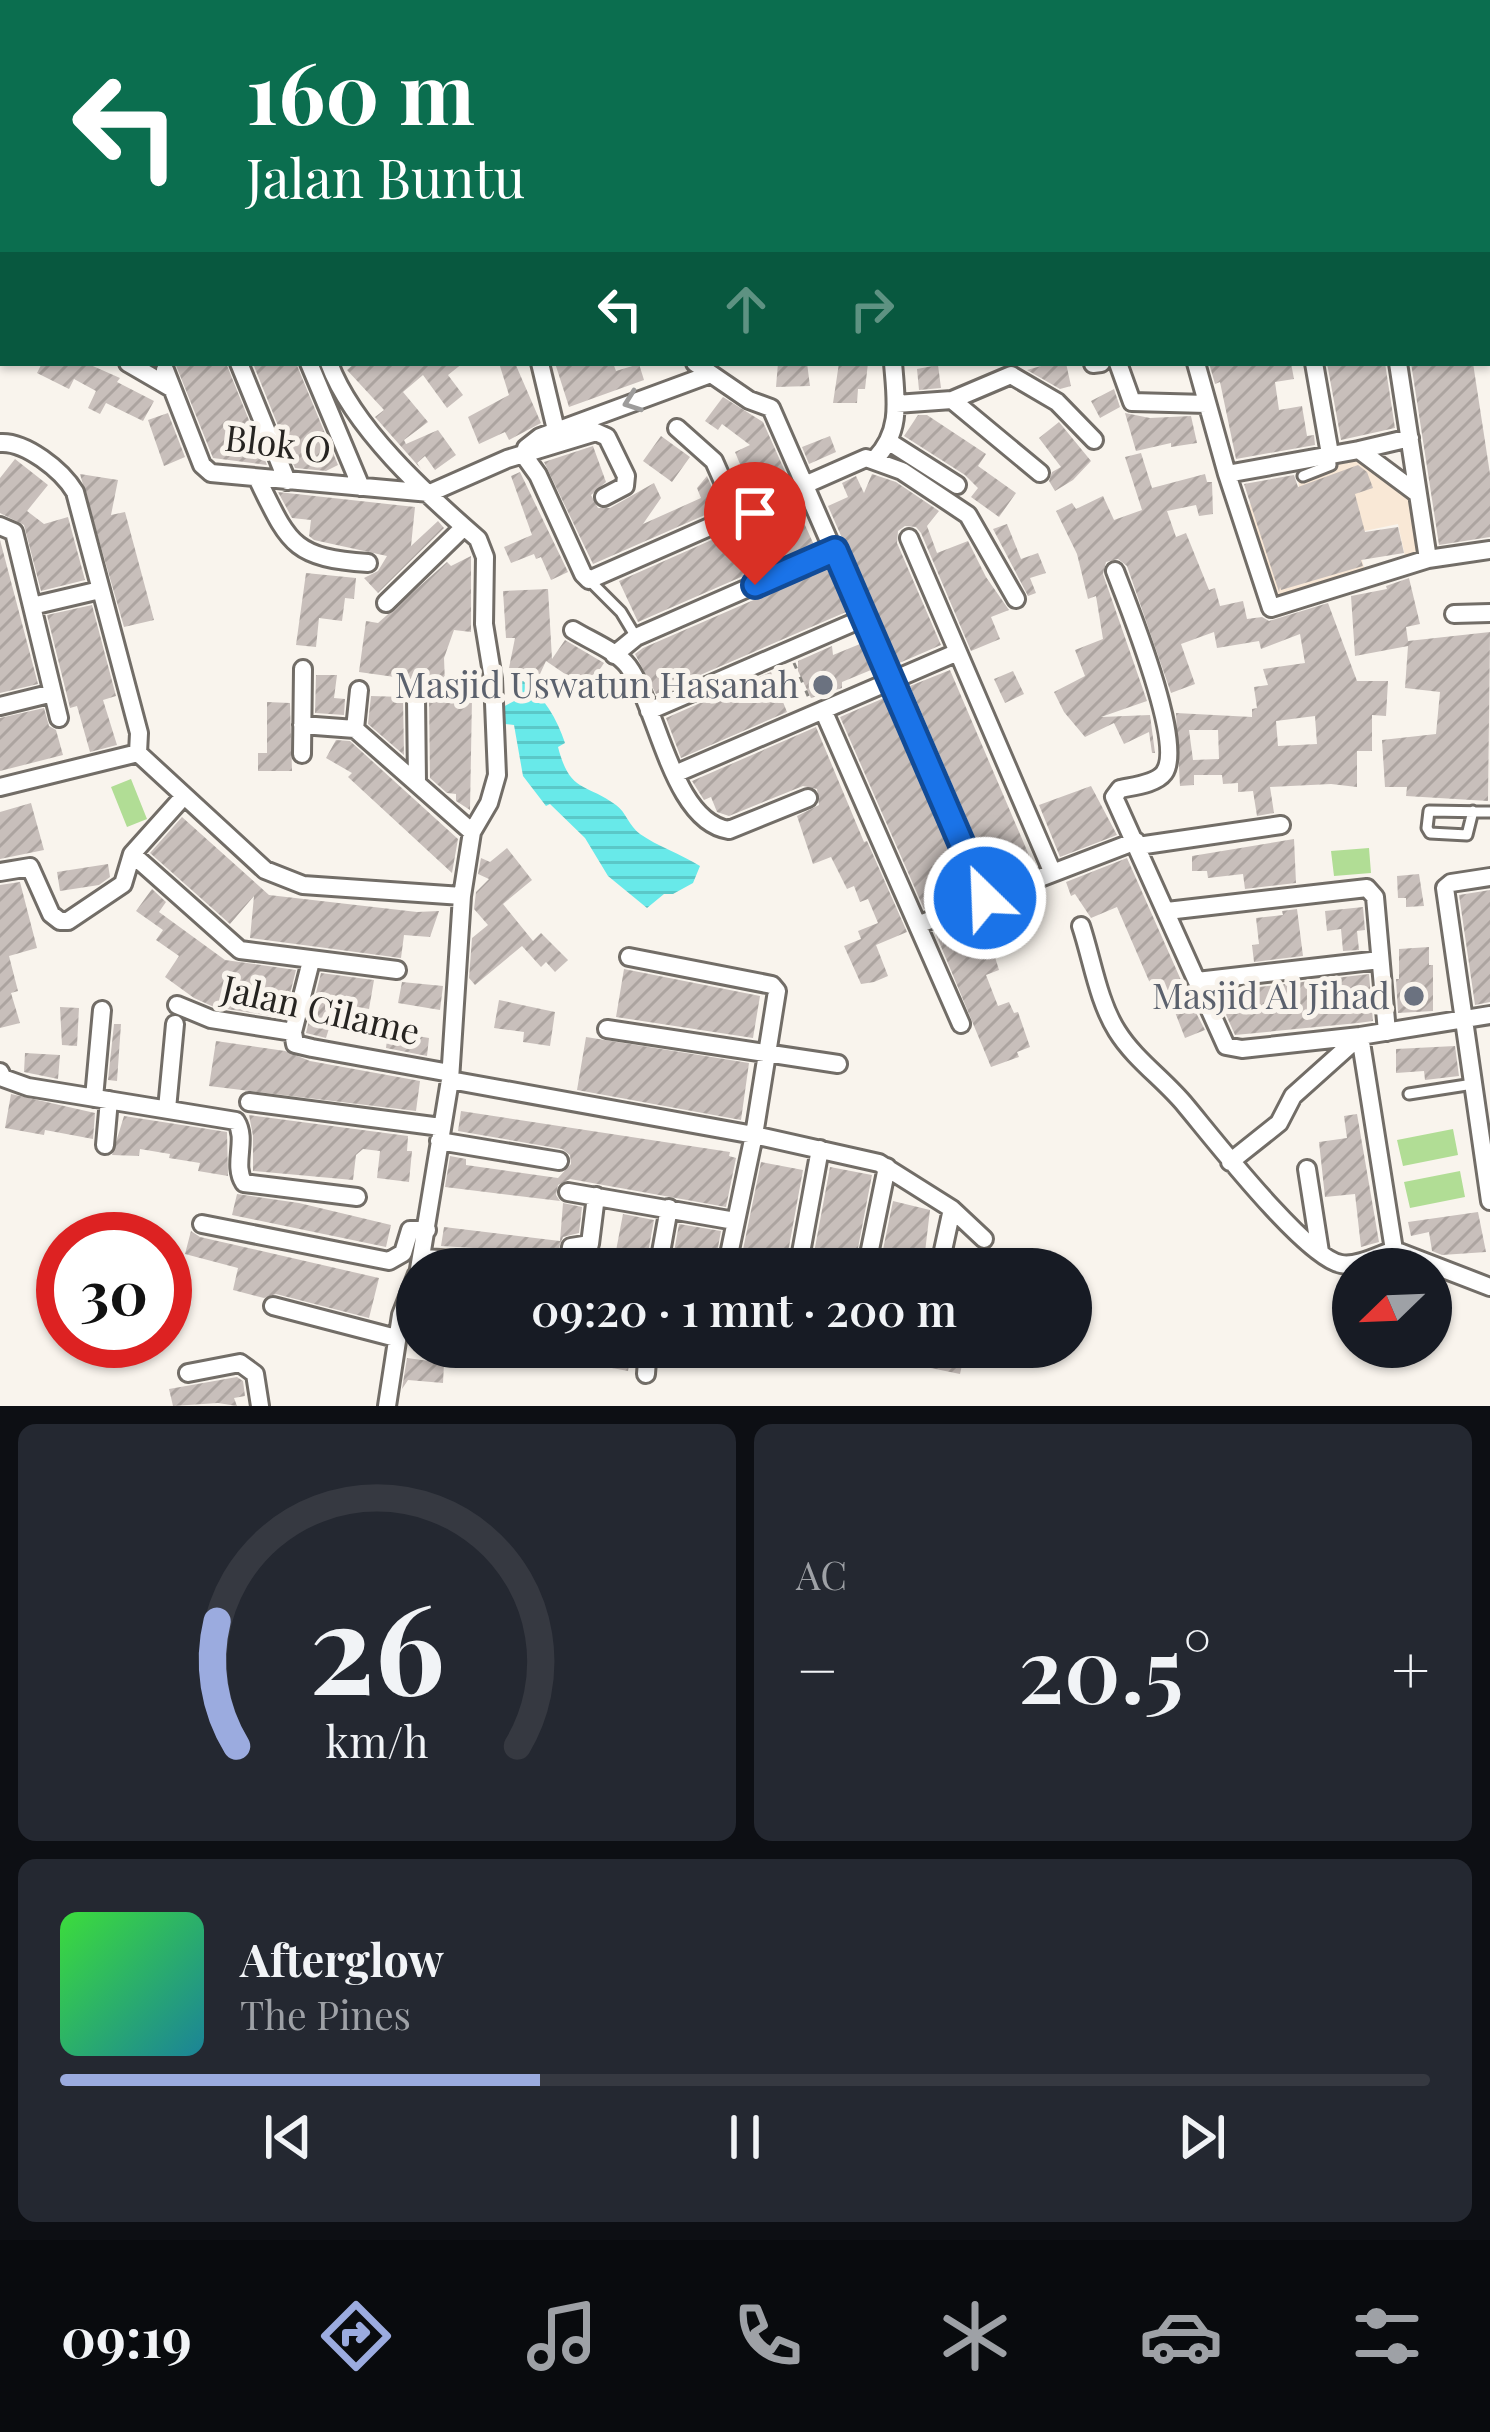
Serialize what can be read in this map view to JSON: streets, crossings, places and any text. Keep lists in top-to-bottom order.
{
  "streets": {
    "street": ["Blok O", "Jalan Cilame"]
  },
  "places": ["Masjid Uswatun Hasanah", "Masjid Al Jihad"],
  "north": "bottom left",
  "page": {
    "turn": ["160 m", "Jalan Buntu"],
    "limit": "30",
    "trip": "09:20 · 1 mnt · 200 m",
    "tile": "AC",
    "heat": ["−", "20.5°", "+"],
    "song": ["Afterglow", "The Pines"],
    "tabs": "09:19",
    "gauge": ["26", "km/h"]
  }
}
